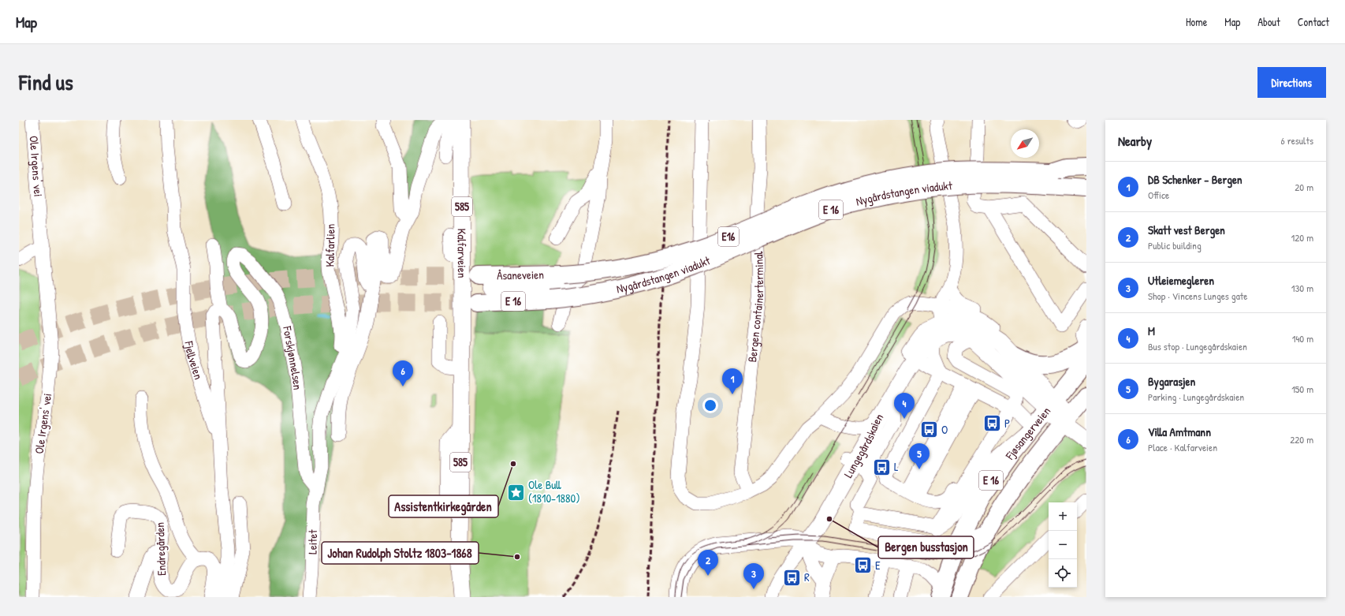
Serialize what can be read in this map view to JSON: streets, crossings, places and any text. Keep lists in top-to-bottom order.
{
  "streets": {
    "highway": [
      "Nygårdstangen viadukt",
      "E 16",
      "E16",
      "Åsaneveien",
      "Fjøsangerveien"
    ],
    "main road": ["585", "Kalfarveien", "Lungegårdskaien"],
    "street": [
      "Ole Irgens' vei",
      "Kalfarlien",
      "Bergen containerterminal",
      "Forskjønnelsen",
      "Fjellveien",
      "Leitet",
      "Endregården"
    ]
  },
  "crossings": [
    ["Nygårdstangen viadukt", "Åsaneveien"],
    ["Forskjønnelsen", "Leitet"]
  ],
  "places": {
    "bus stop": [
      "P",
      "O",
      "L",
      "E",
      "R"
    ],
    "other": ["Assistentkirkegården", "Bergen busstasjon", "Johan Rudolph Stoltz 1803-1868"],
    "place": ["Ole Bull (1810-1880)"]
  },
  "north": "bottom left",
  "page": {
    "header": "Map",
    "nav": [
      "Home",
      "Map",
      "About",
      "Contact"
    ],
    "title": "Find us",
    "buttons": "Directions",
    "heading": ["Nearby", "6 results"],
    "list": [
      {
        "mark": "1",
        "name": "DB Schenker - Bergen",
        "note": "Office",
        "value": "20 m"
      },
      {
        "mark": "2",
        "name": "Skatt vest Bergen",
        "note": "Public building",
        "value": "120 m"
      },
      {
        "mark": "3",
        "name": "Utleiemegleren",
        "note": "Shop · Vincens Lunges gate",
        "value": "130 m"
      },
      {
        "mark": "4",
        "name": "M",
        "note": "Bus stop · Lungegårdskaien",
        "value": "140 m"
      },
      {
        "mark": "5",
        "name": "Bygarasjen",
        "note": "Parking · Lungegårdskaien",
        "value": "150 m"
      },
      {
        "mark": "6",
        "name": "Villa Amtmann",
        "note": "Place · Kalfarveien",
        "value": "220 m"
      }
    ],
    "pins": [
      "6",
      "1",
      "4",
      "5",
      "2",
      "3"
    ],
    "map_buttons": ["+", "−"]
  }
}
